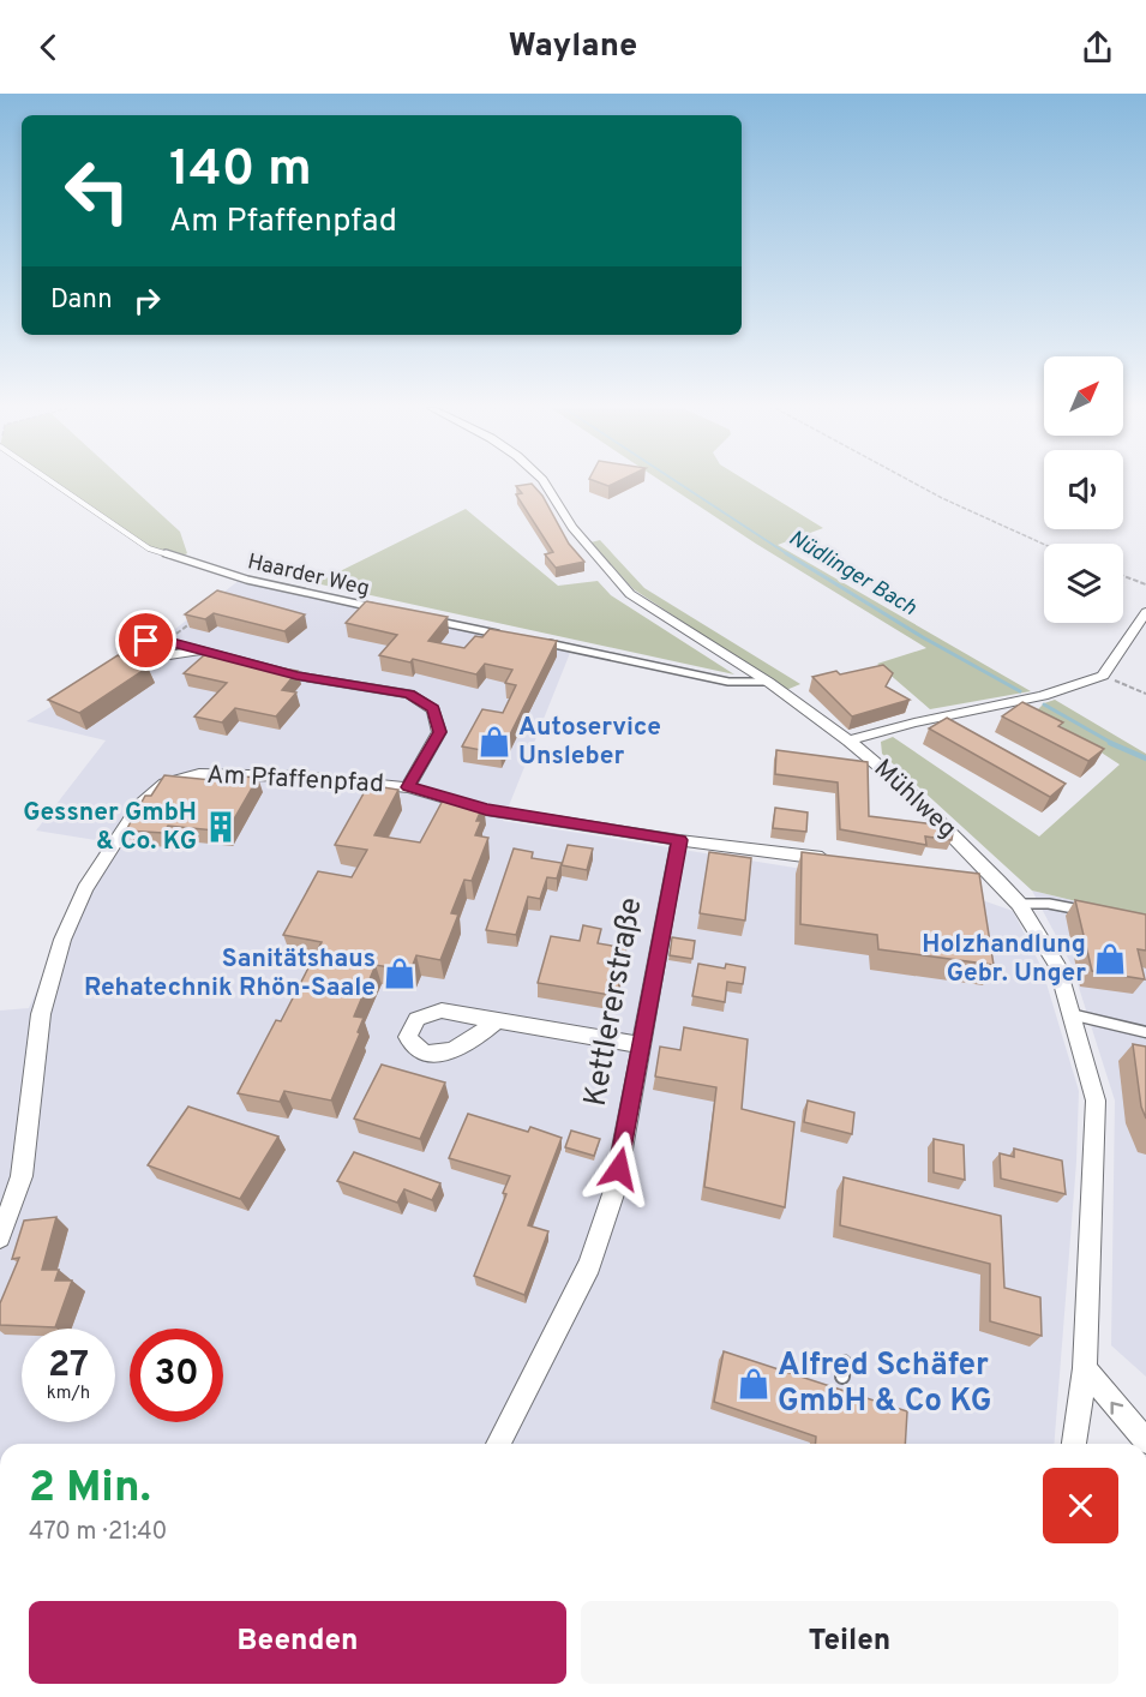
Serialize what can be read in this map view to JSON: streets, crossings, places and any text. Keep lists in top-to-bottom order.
{
  "streets": {
    "street": ["Am Pfaffenpfad", "Mühlweg", "Kettlererstraße"],
    "lane": ["Haarder Weg"]
  },
  "crossings": [
    ["Am Pfaffenpfad", "Kettlererstraße"]
  ],
  "water": ["Nüdlinger Bach"],
  "places": {
    "shop": [
      "Autoservice Unsleber",
      "Holzhandlung Gebr. Unger",
      "Sanitätshaus Rehatechnik Rhön-Saale",
      "Alfred Schäfer GmbH & Co KG"
    ],
    "building": ["Gessner GmbH & Co. KG"]
  },
  "north": "top right",
  "page": {
    "header": "Waylane",
    "turn": ["140 m", "Am Pfaffenpfad"],
    "then": "Dann",
    "speed": "27 km/h",
    "limit": "30",
    "heading": ["2 Min.", "470 m · 21:40"],
    "buttons": ["Beenden", "Teilen"]
  }
}
